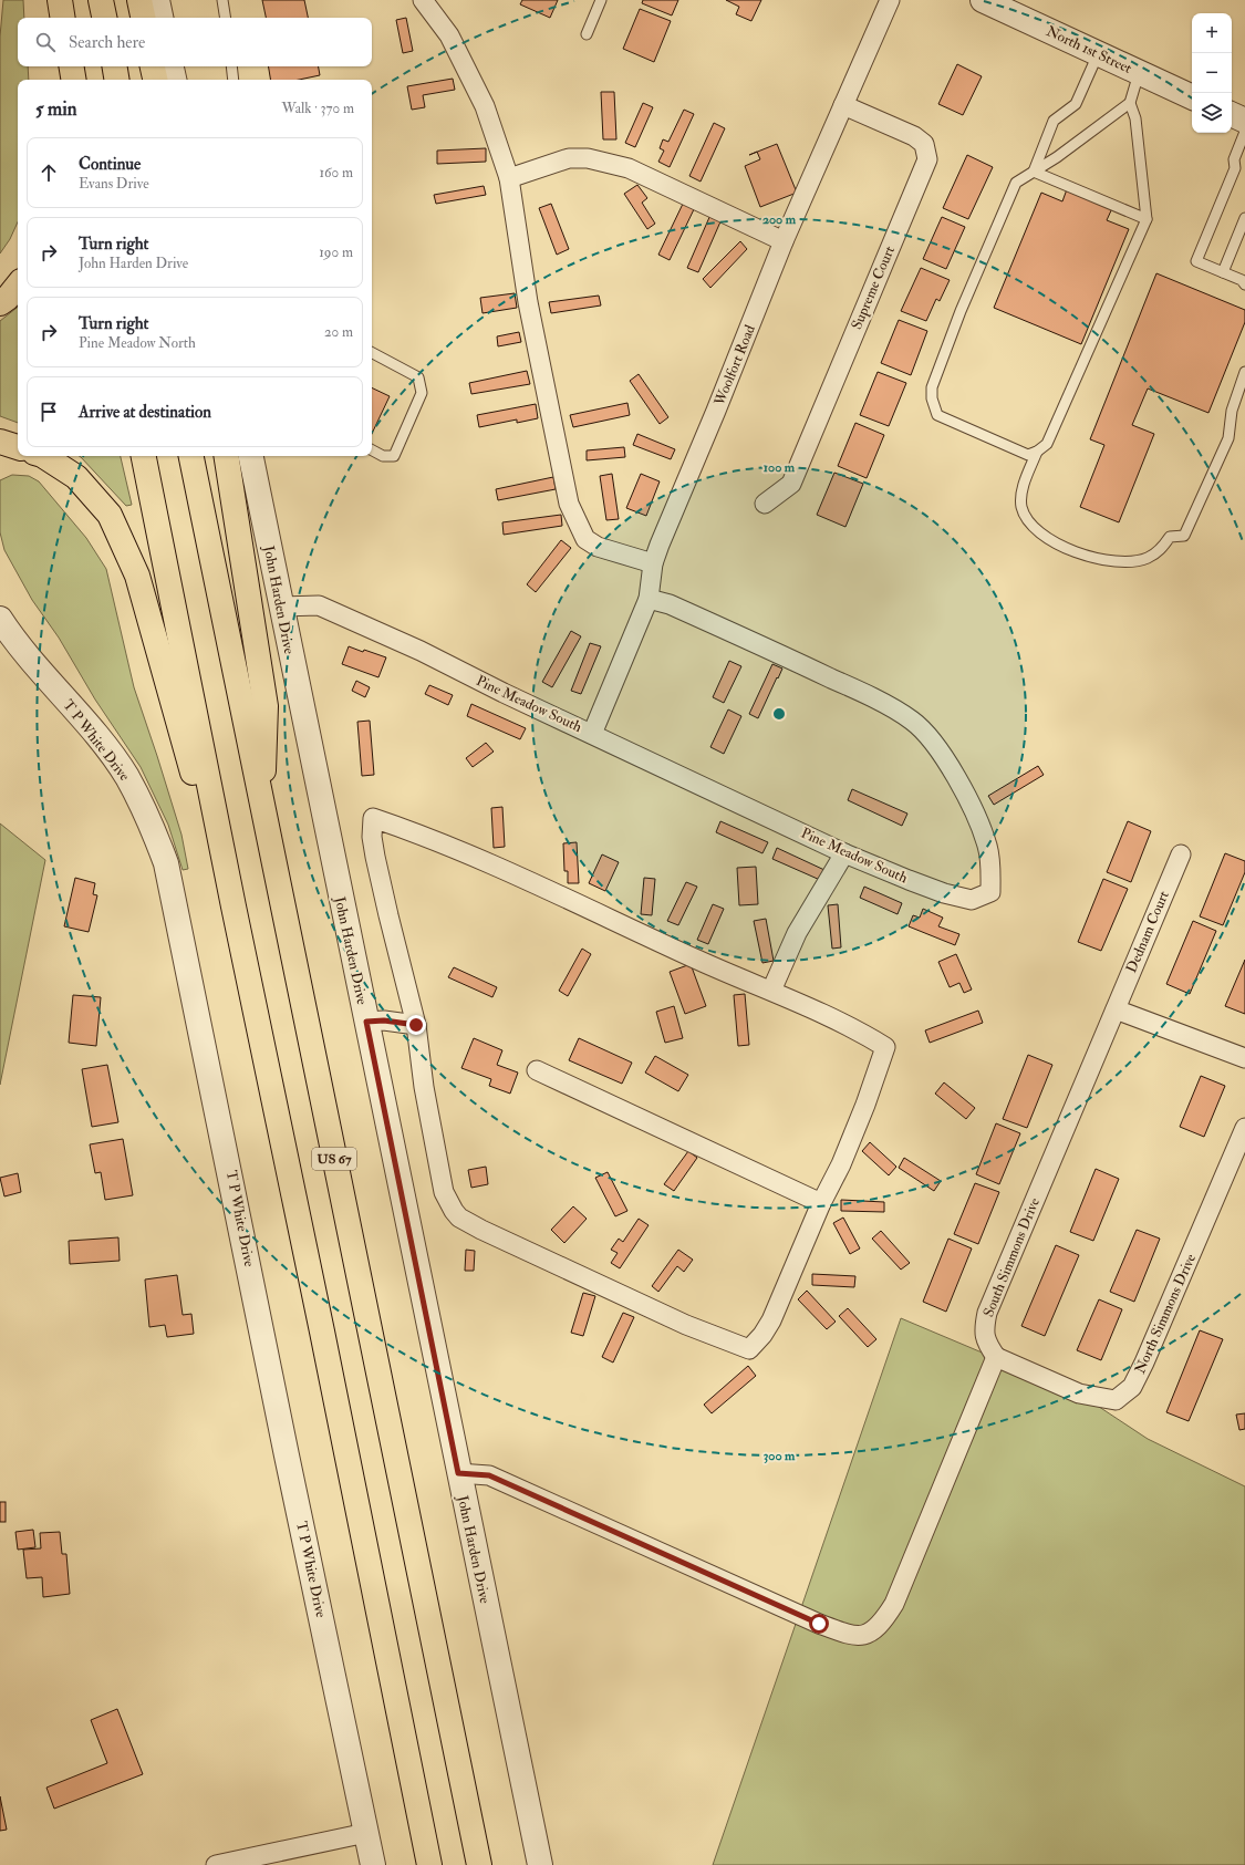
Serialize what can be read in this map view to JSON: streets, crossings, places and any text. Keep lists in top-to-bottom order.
{
  "streets": {
    "highway": ["US 67"],
    "street": [
      "North 1st Street",
      "Supreme Court",
      "Woolfort Road",
      "John Harden Drive",
      "Pine Meadow South",
      "T P White Drive",
      "Dednam Court",
      "South Simmons Drive",
      "North Simmons Drive"
    ]
  },
  "crossings": [
    ["Supreme Court", "Woolfort Road"],
    ["Woolfort Road", "Pine Meadow South"],
    ["John Harden Drive", "Pine Meadow South"],
    ["Dednam Court", "South Simmons Drive"],
    ["South Simmons Drive", "North Simmons Drive"]
  ],
  "page": {
    "map_buttons": ["+", "−"],
    "search": "Search here",
    "heading": ["5 min", "Walk · 370 m"],
    "list": [
      ["Continue", "Evans Drive", "160 m"],
      ["Turn right", "John Harden Drive", "190 m"],
      ["Turn right", "Pine Meadow North", "20 m"],
      "Arrive at destination"
    ]
  },
  "rings": ["200 m", "100 m", "300 m"]
}
